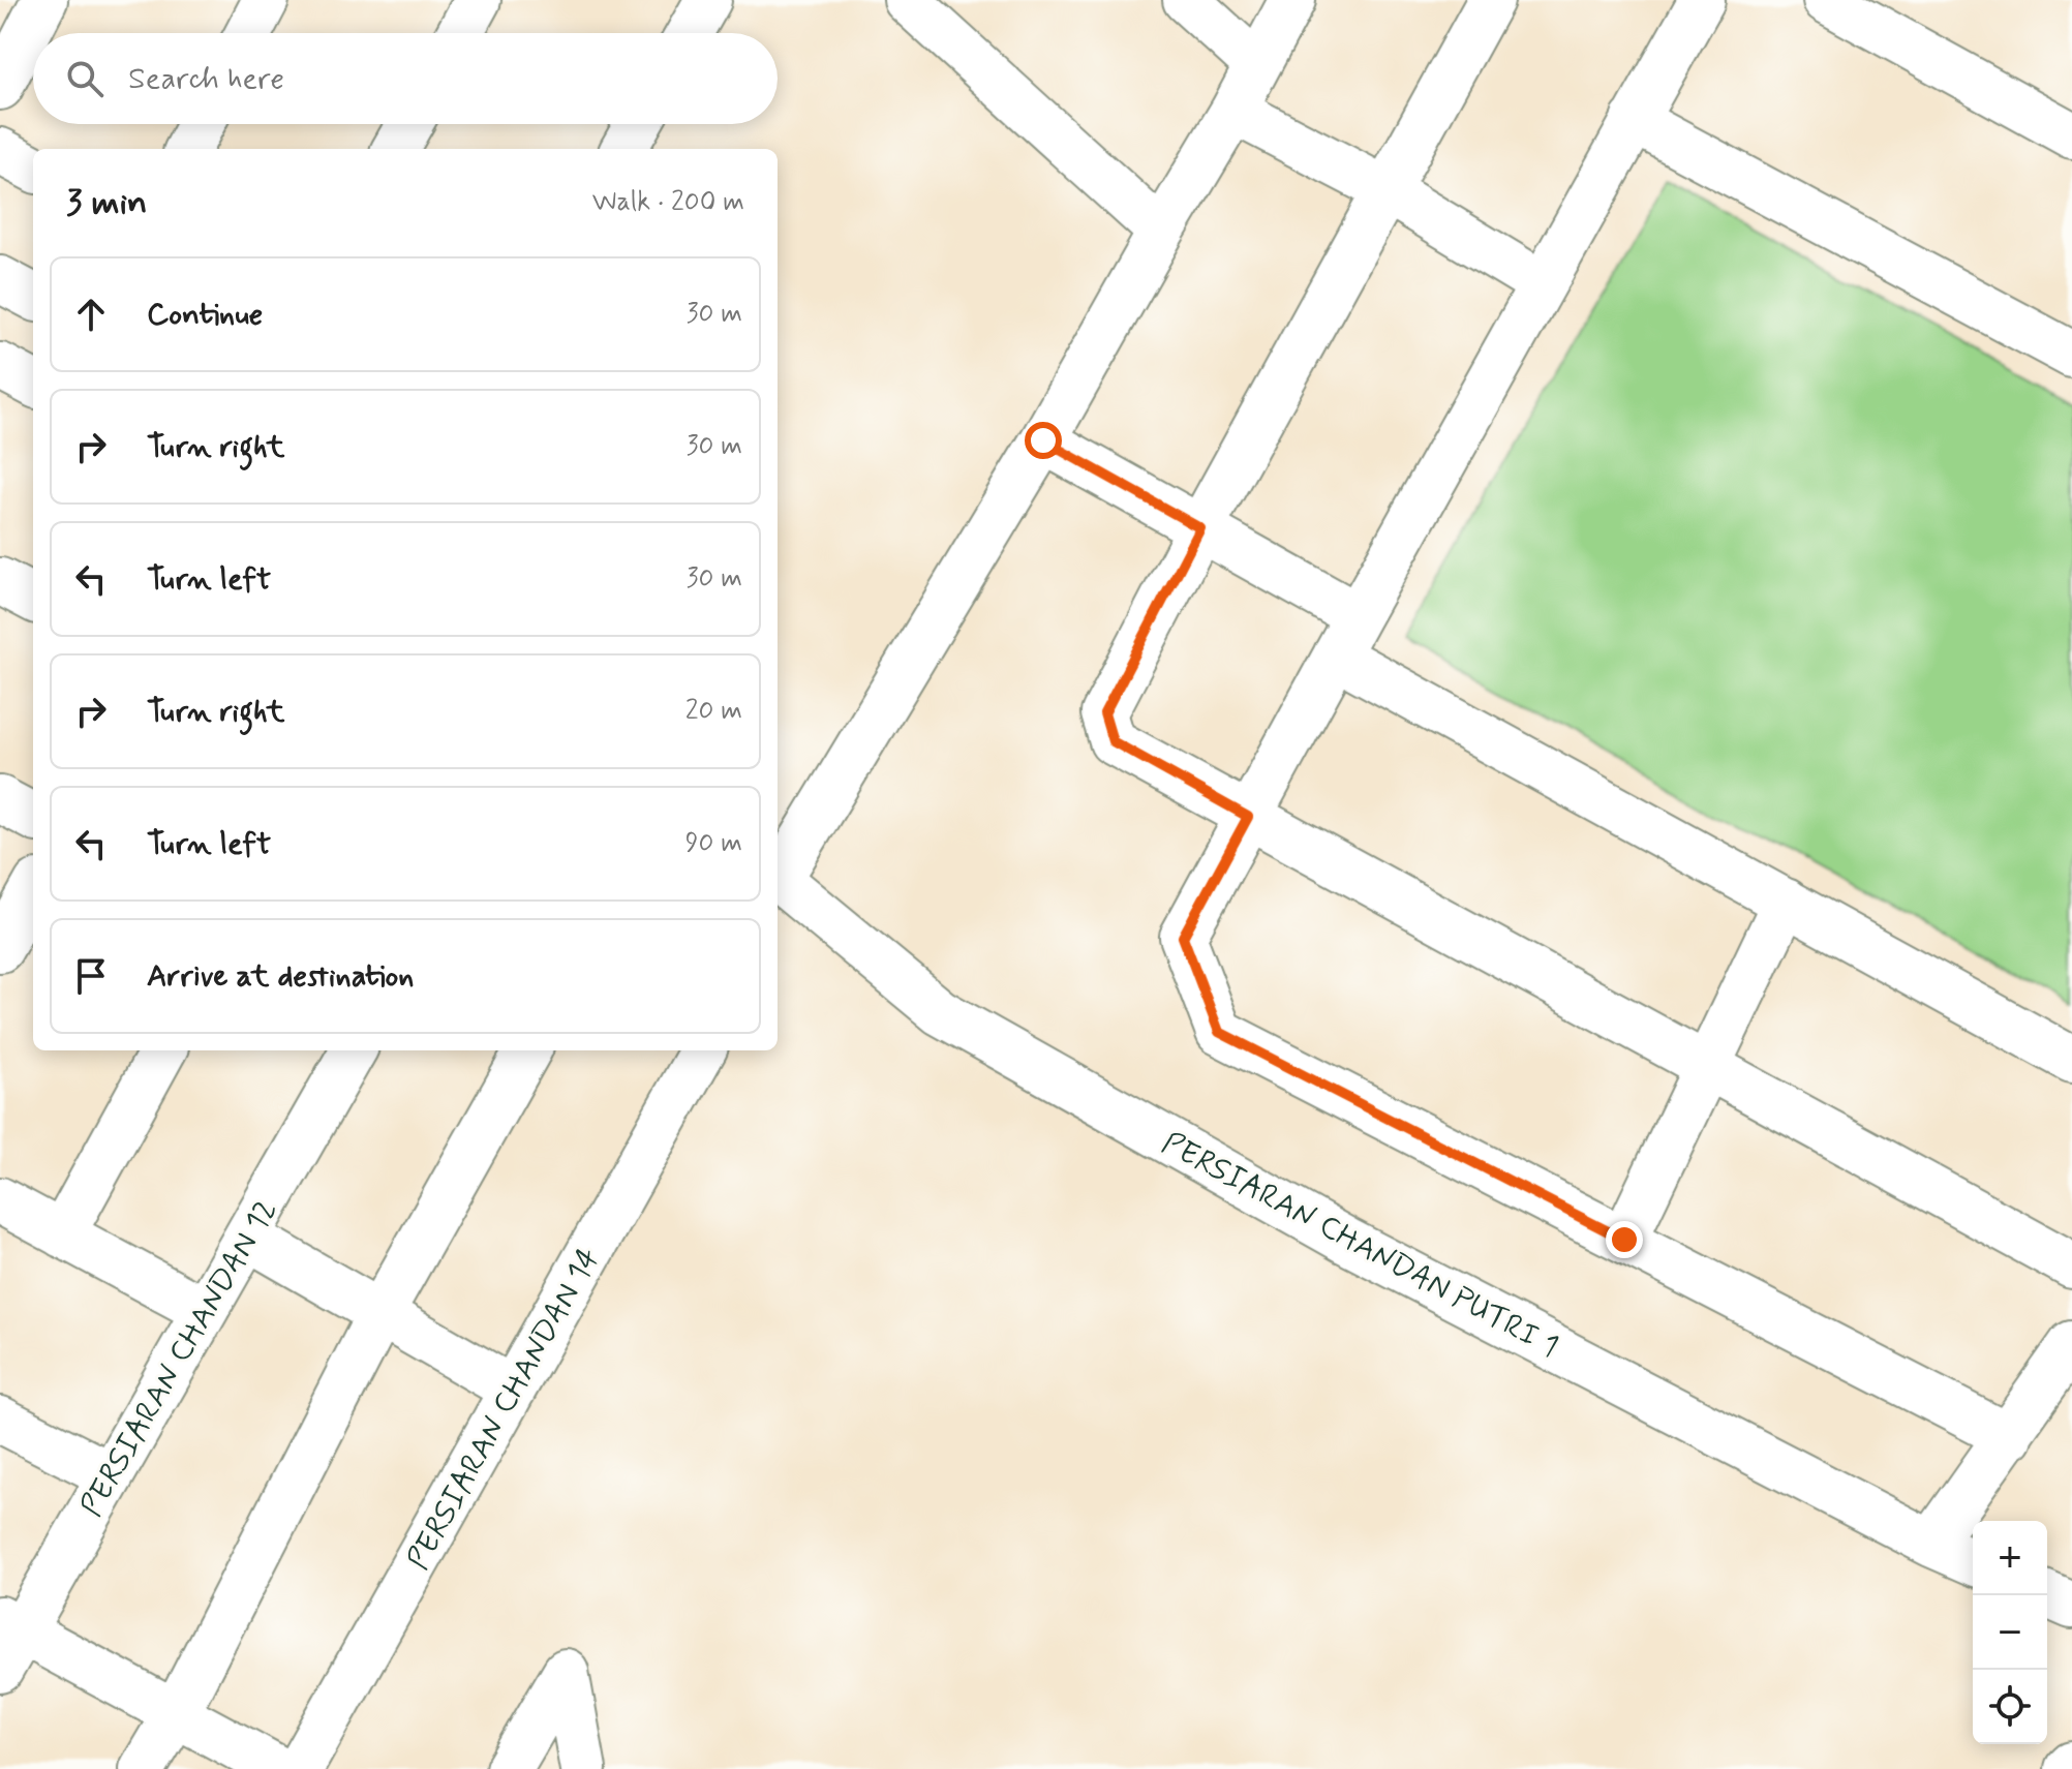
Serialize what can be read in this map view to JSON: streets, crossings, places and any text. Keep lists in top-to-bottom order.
{
  "streets": {
    "street": ["PERSIARAN CHANDAN PUTRI 1", "PERSIARAN CHANDAN 12", "PERSIARAN CHANDAN 14"]
  },
  "page": {
    "search": "Search here",
    "heading": ["3 min", "Walk · 200 m"],
    "list": [
      ["Continue", "30 m"],
      ["Turn right", "30 m"],
      ["Turn left", "30 m"],
      ["Turn right", "20 m"],
      ["Turn left", "90 m"],
      "Arrive at destination"
    ],
    "map_buttons": ["+", "−"]
  }
}
